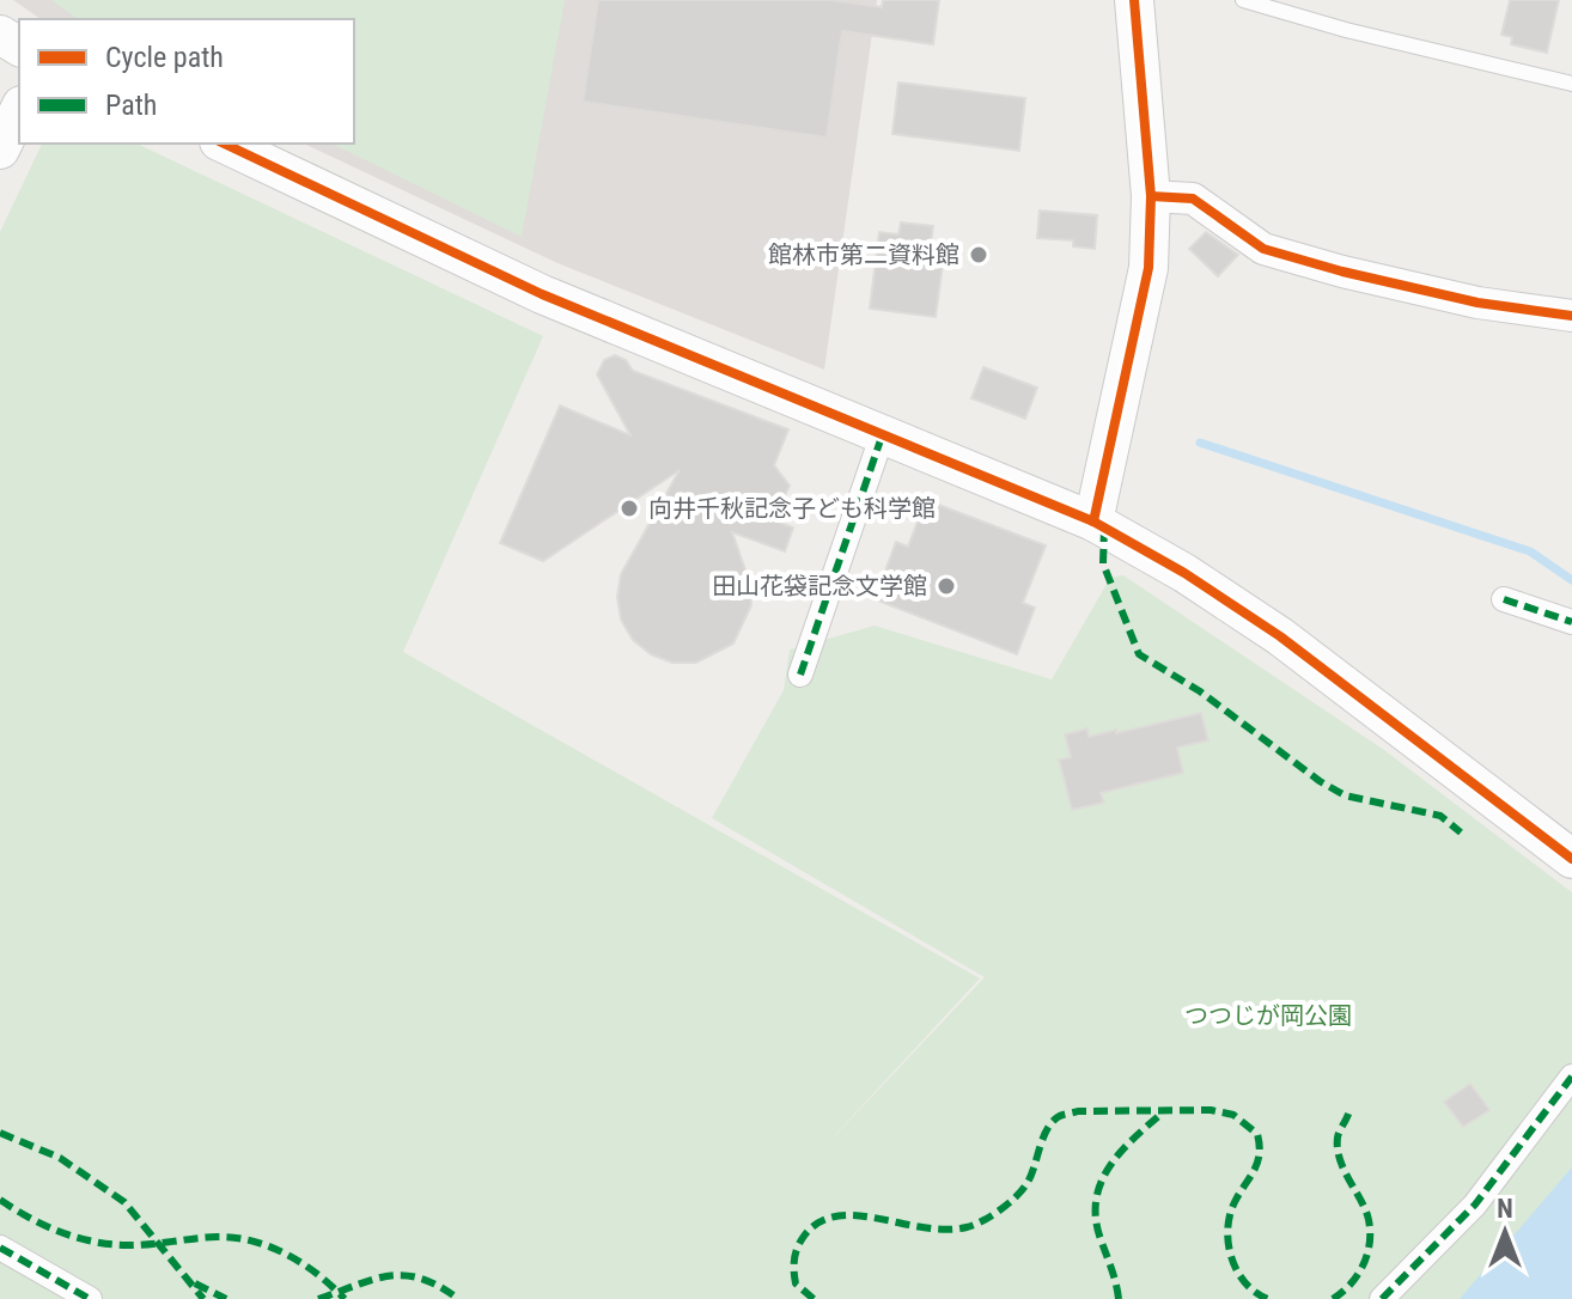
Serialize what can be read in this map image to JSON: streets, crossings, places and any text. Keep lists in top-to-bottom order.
{
  "parks": ["つつじが岡公園"],
  "places": ["館林市第二資料館", "向井千秋記念子ども科学館", "田山花袋記念文学館"],
  "legend": ["Cycle path", "Path"],
  "north": "top"
}
